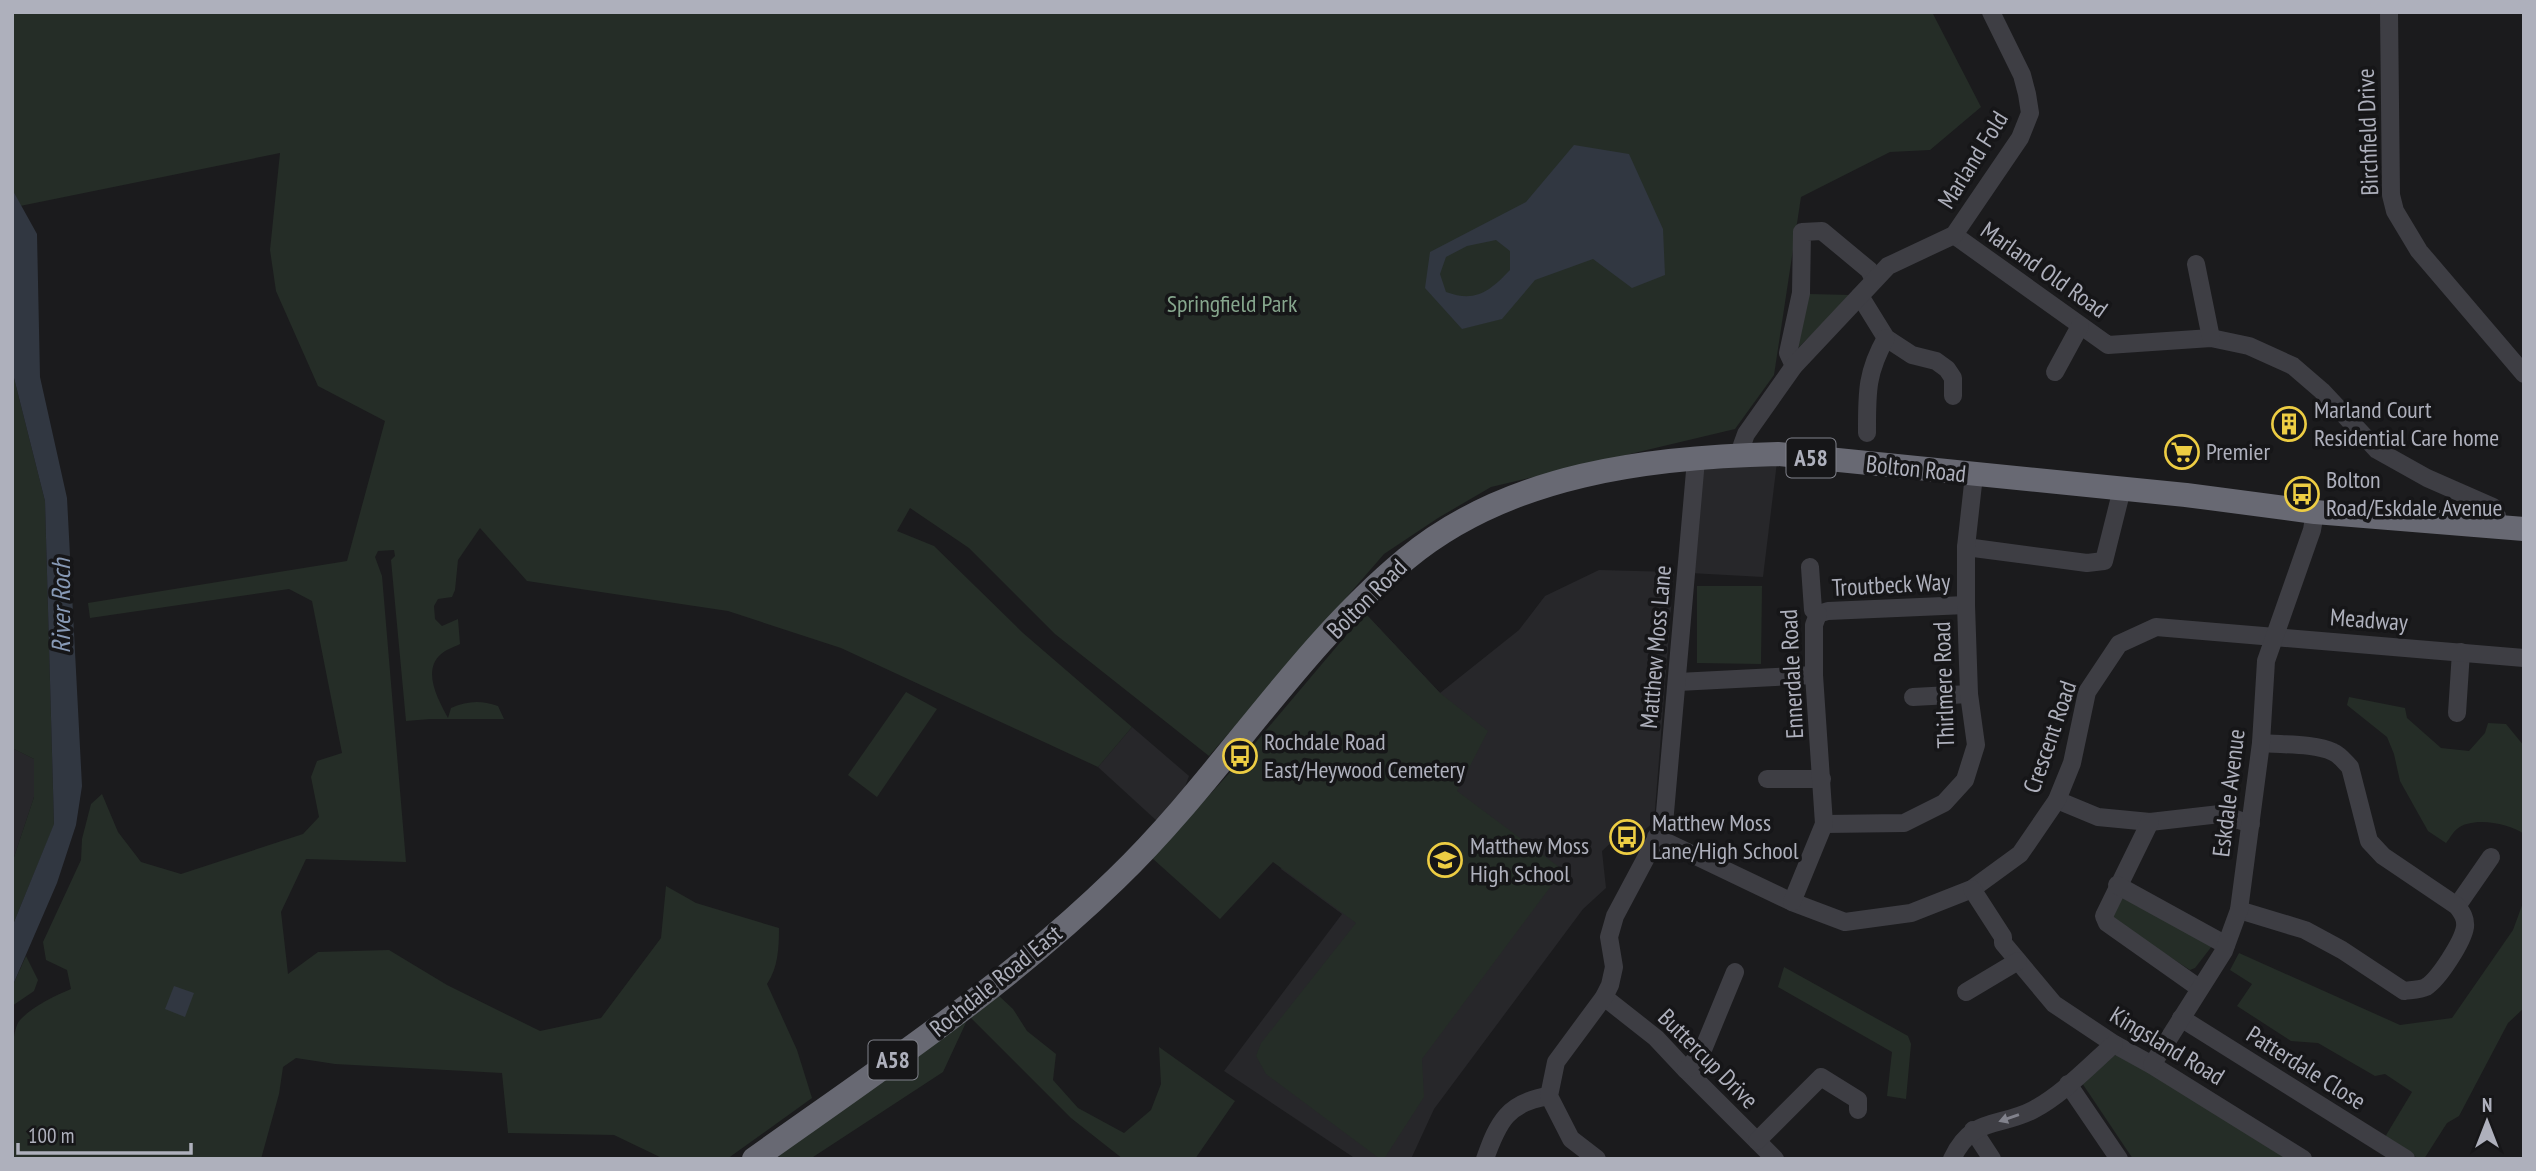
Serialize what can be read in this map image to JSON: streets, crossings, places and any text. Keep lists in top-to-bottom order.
{
  "streets": {
    "highway": ["A58", "Bolton Road", "Rochdale Road East"],
    "street": [
      "Birchfield Drive",
      "Marland Fold",
      "Marland Old Road",
      "Troutbeck Way",
      "Meadway",
      "Matthew Moss Lane",
      "Ennerdale Road",
      "Thirlmere Road",
      "Crescent Road",
      "Eskdale Avenue",
      "Kingsland Road",
      "Buttercup Drive",
      "Patterdale Close"
    ]
  },
  "crossings": [
    ["Marland Fold", "Marland Old Road"],
    ["Marland Fold", "Bolton Road"],
    ["Marland Old Road", "Bolton Road"],
    ["Bolton Road", "Matthew Moss Lane"],
    ["Bolton Road", "Thirlmere Road"],
    ["Bolton Road", "Eskdale Avenue"],
    ["Bolton Road", "Rochdale Road East"],
    ["Troutbeck Way", "Ennerdale Road"],
    ["Troutbeck Way", "Thirlmere Road"],
    ["Meadway", "Crescent Road"],
    ["Meadway", "Eskdale Avenue"],
    ["Matthew Moss Lane", "Crescent Road"],
    ["Matthew Moss Lane", "Buttercup Drive"],
    ["Ennerdale Road", "Thirlmere Road"],
    ["Ennerdale Road", "Crescent Road"],
    ["Crescent Road", "Eskdale Avenue"],
    ["Crescent Road", "Kingsland Road"],
    ["Eskdale Avenue", "Kingsland Road"],
    ["Eskdale Avenue", "Patterdale Close"]
  ],
  "water": ["River Roch"],
  "parks": ["Springfield Park"],
  "places": {
    "building": ["Marland Court Residential Care home"],
    "supermarket": ["Premier"],
    "bus stop": ["Bolton Road/Eskdale Avenue", "Rochdale Road East/Heywood Cemetery", "Matthew Moss Lane/High School"],
    "school or university": ["Matthew Moss High School"]
  },
  "scale_bar": "100 m",
  "north": "top"
}
